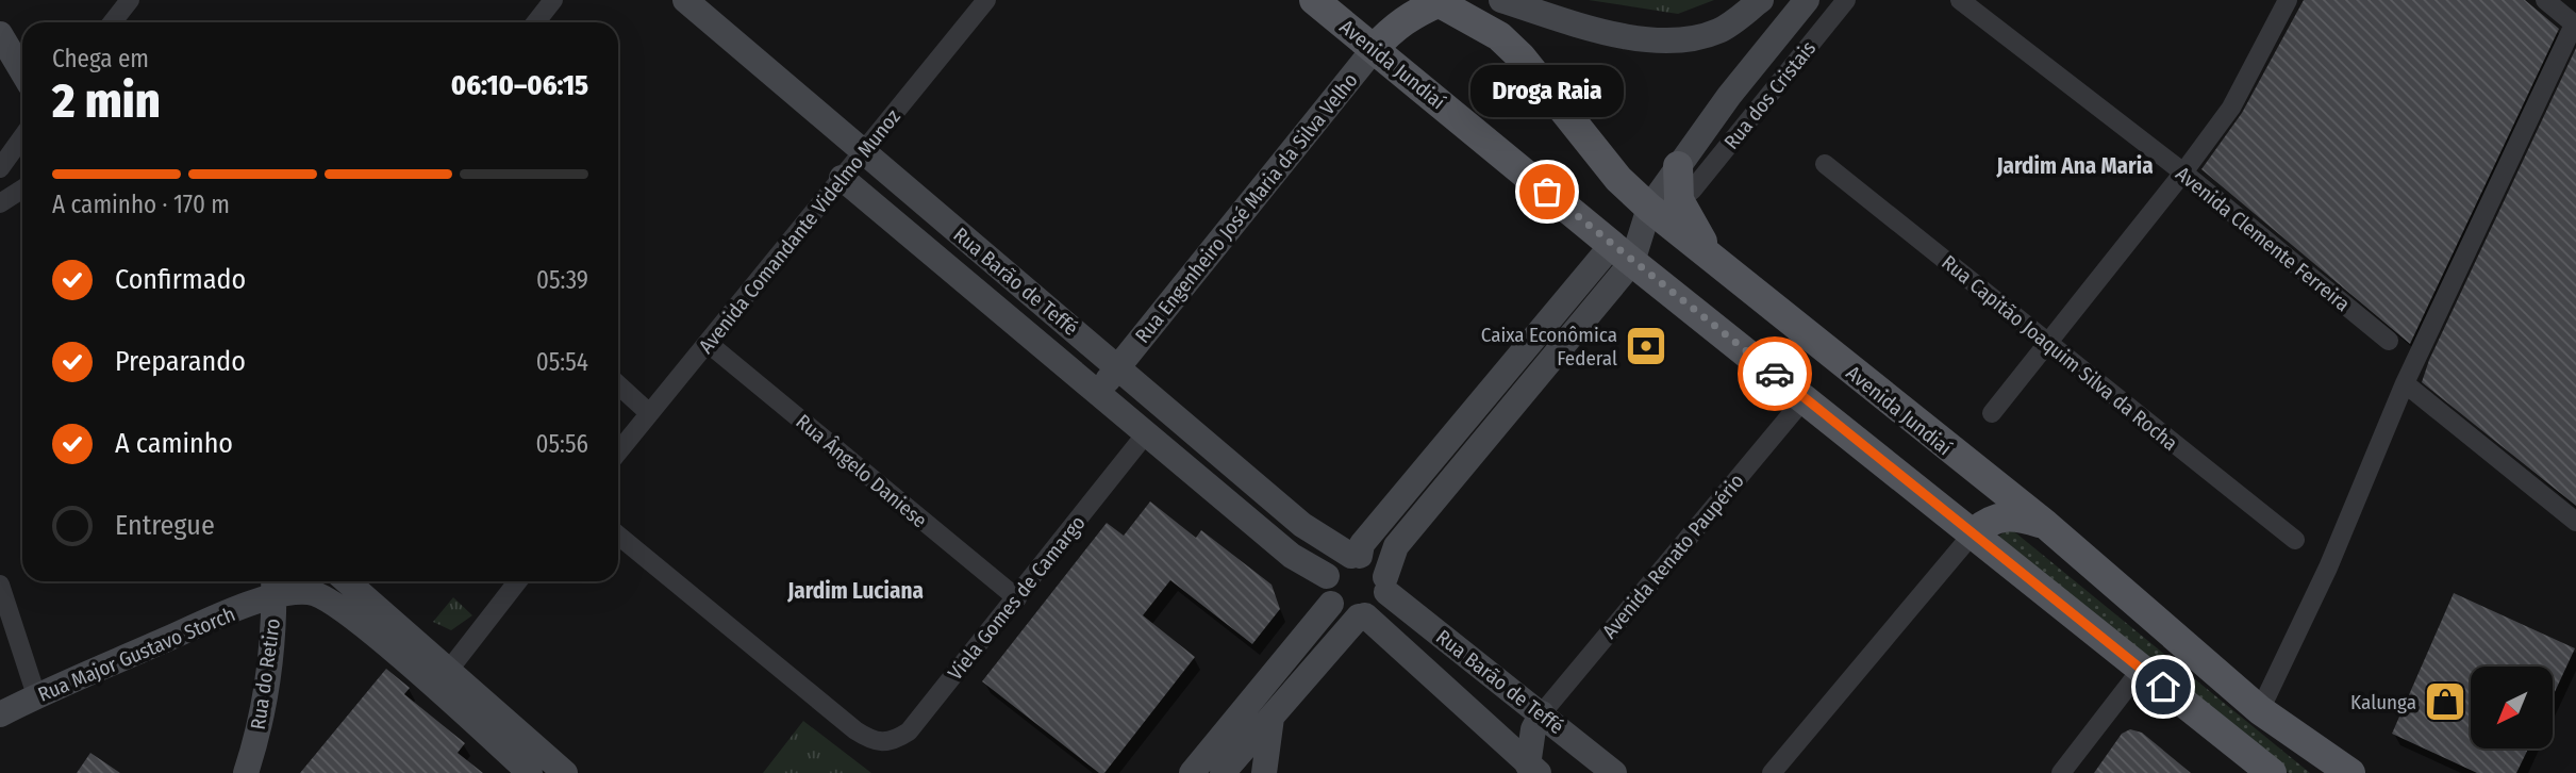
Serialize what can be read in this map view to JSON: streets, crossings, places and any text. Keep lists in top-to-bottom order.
{
  "streets": {
    "main road": [
      "Avenida Jundiaí",
      "Rua Engenheiro José Maria da Silva Velho",
      "Rua Barão de Teffé",
      "Rua Major Gustavo Storch",
      "Rua do Retiro"
    ],
    "street": [
      "Rua dos Cristais",
      "Avenida Comandante Videlmo Munoz",
      "Avenida Clemente Ferreira",
      "Rua Capitão Joaquim Silva da Rocha",
      "Rua Ângelo Daniese",
      "Avenida Renato Paupério",
      "Viela Gomes de Camargo"
    ]
  },
  "crossings": [
    ["Avenida Jundiaí", "Rua Engenheiro José Maria da Silva Velho"],
    ["Avenida Jundiaí", "Avenida Renato Paupério"],
    ["Rua Engenheiro José Maria da Silva Velho", "Rua Barão de Teffé"],
    ["Avenida Comandante Videlmo Munoz", "Rua Barão de Teffé"],
    ["Avenida Comandante Videlmo Munoz", "Rua Ângelo Daniese"],
    ["Rua Barão de Teffé", "Avenida Renato Paupério"],
    ["Rua Barão de Teffé", "Viela Gomes de Camargo"],
    ["Rua Ângelo Daniese", "Viela Gomes de Camargo"],
    ["Rua Major Gustavo Storch", "Rua do Retiro"]
  ],
  "districts": ["Jardim Ana Maria", "Jardim Luciana"],
  "places": {
    "other": ["Droga Raia"],
    "bank": ["Caixa Econômica Federal"],
    "shop": ["Kalunga"]
  },
  "north": "bottom left",
  "page": {
    "heading": ["2 min", "Chega em", "06:10–06:15"],
    "bubble": "Droga Raia",
    "bar": "A caminho · 170 m",
    "list": [
      ["Confirmado", "05:39"],
      ["Preparando", "05:54"],
      ["A caminho", "05:56"],
      "Entregue"
    ]
  }
}
